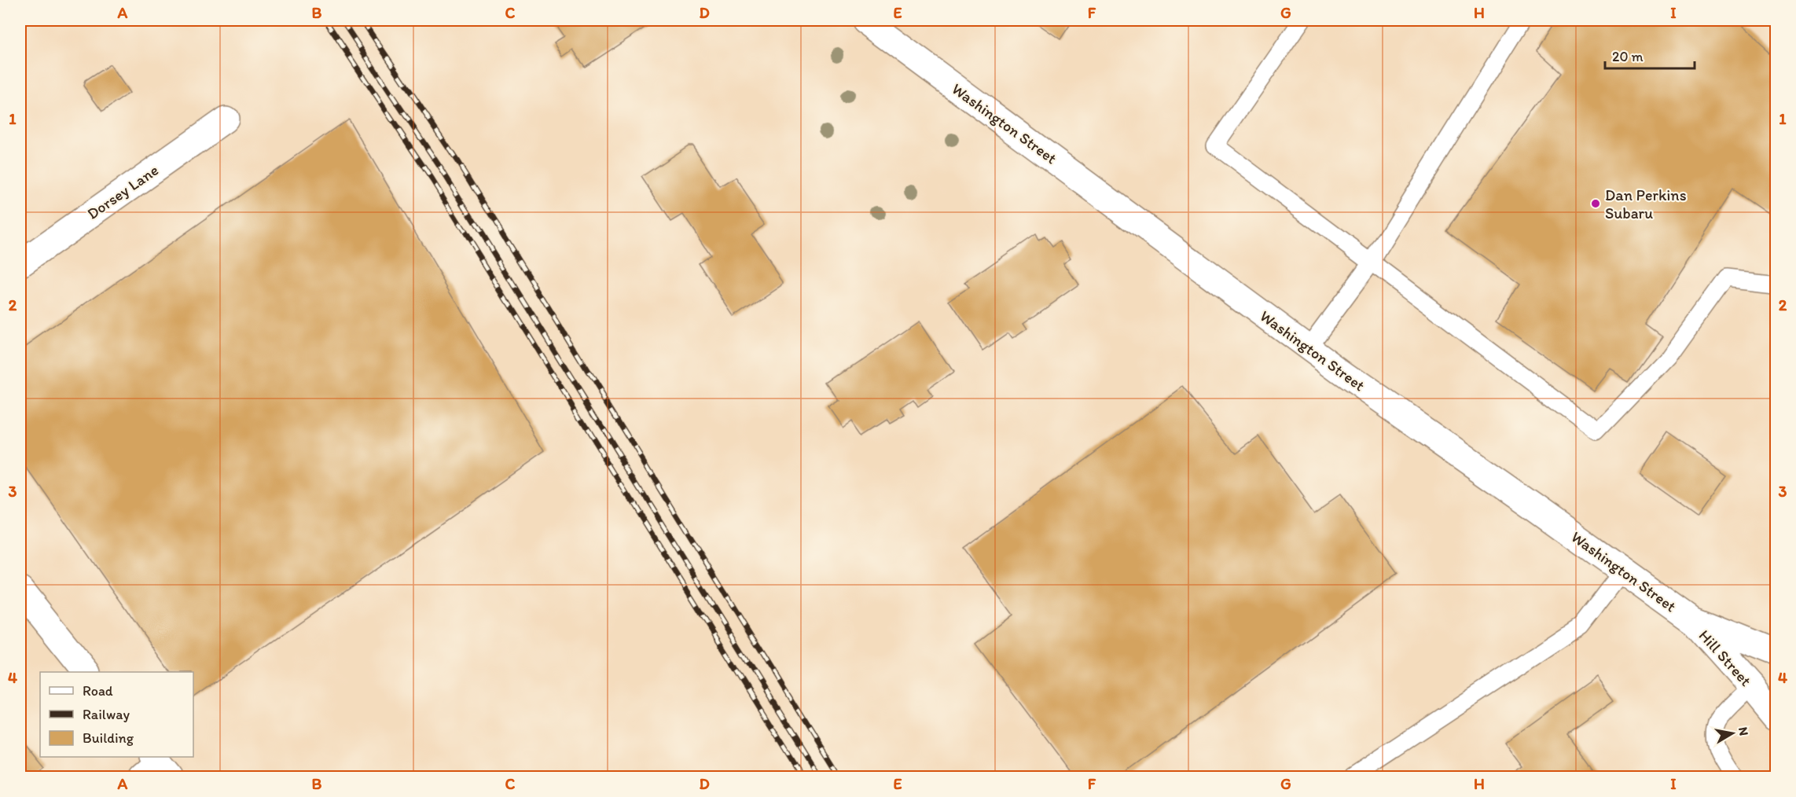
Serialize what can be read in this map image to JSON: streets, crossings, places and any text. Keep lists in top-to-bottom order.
{
  "streets": {
    "street": ["Washington Street", "Dorsey Lane", "Hill Street"]
  },
  "crossings": [
    ["Washington Street", "Hill Street"]
  ],
  "places": ["Dan Perkins Subaru"],
  "legend": ["Road", "Railway", "Building"],
  "scale_bar": "20 m",
  "north": "right",
  "grid": {
    "columns": [
      "A",
      "B",
      "C",
      "D",
      "E",
      "F",
      "G",
      "H",
      "I"
    ],
    "rows": [
      "1",
      "2",
      "3",
      "4"
    ]
  }
}
